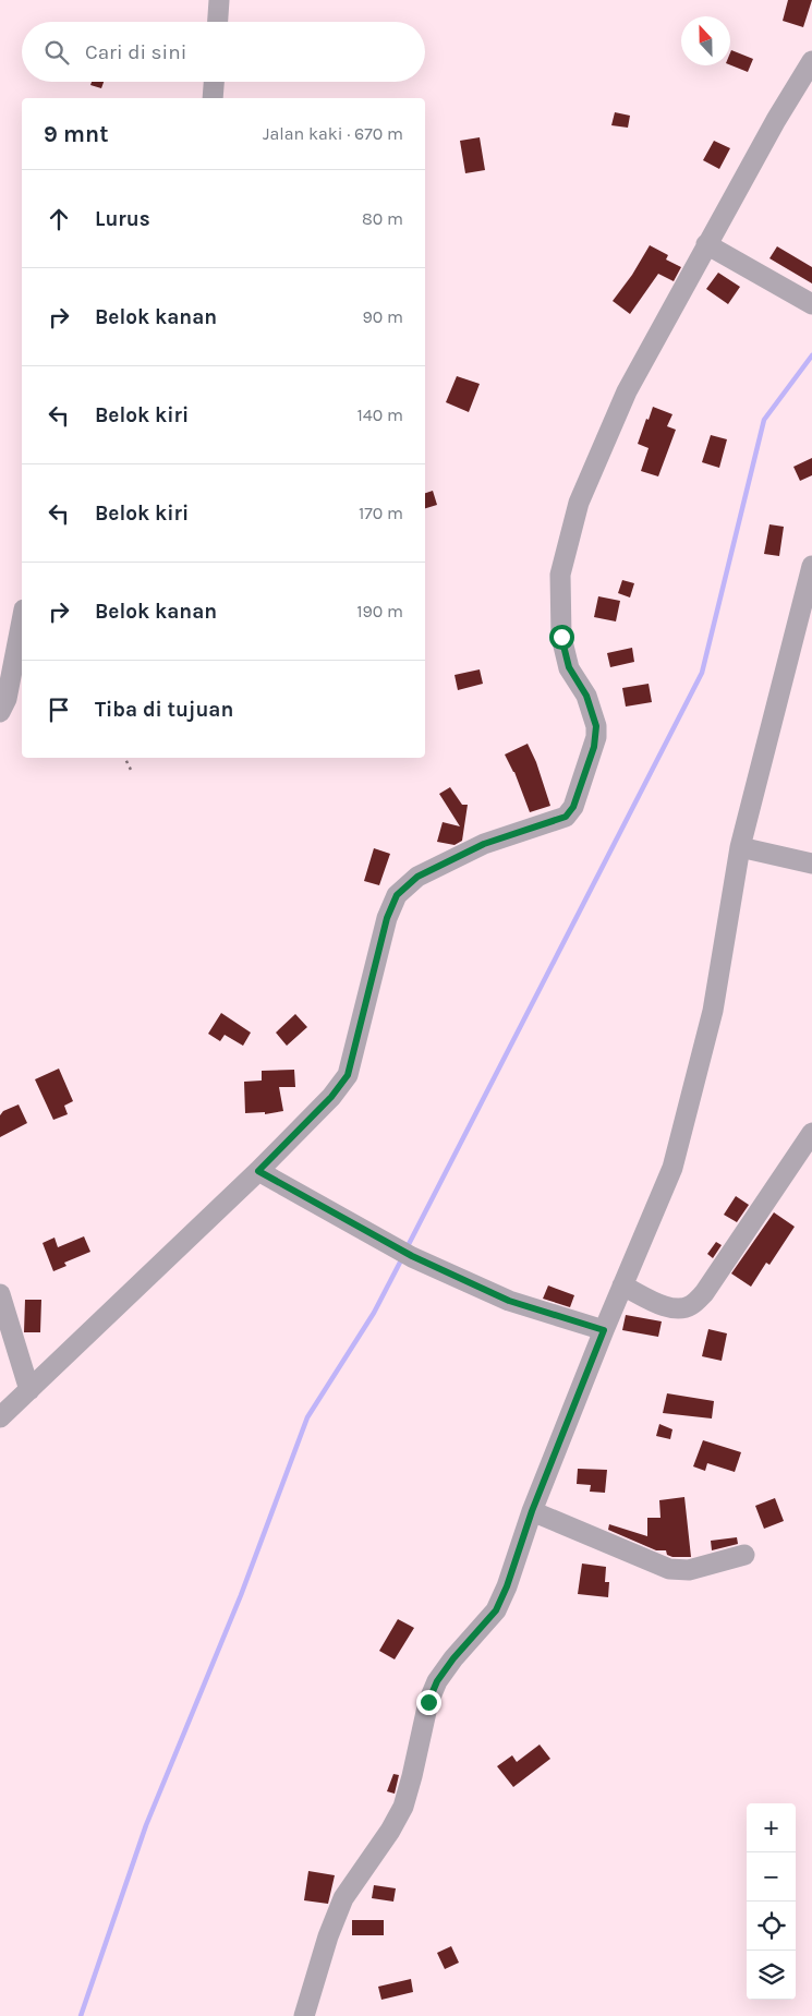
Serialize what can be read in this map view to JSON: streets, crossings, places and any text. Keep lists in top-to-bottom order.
{
  "north": "top",
  "page": {
    "search": "Cari di sini",
    "heading": ["9 mnt", "Jalan kaki · 670 m"],
    "list": [
      ["Lurus", "80 m"],
      ["Belok kanan", "90 m"],
      ["Belok kiri", "140 m"],
      ["Belok kiri", "170 m"],
      ["Belok kanan", "190 m"],
      "Tiba di tujuan"
    ],
    "map_buttons": ["+", "−"]
  }
}
